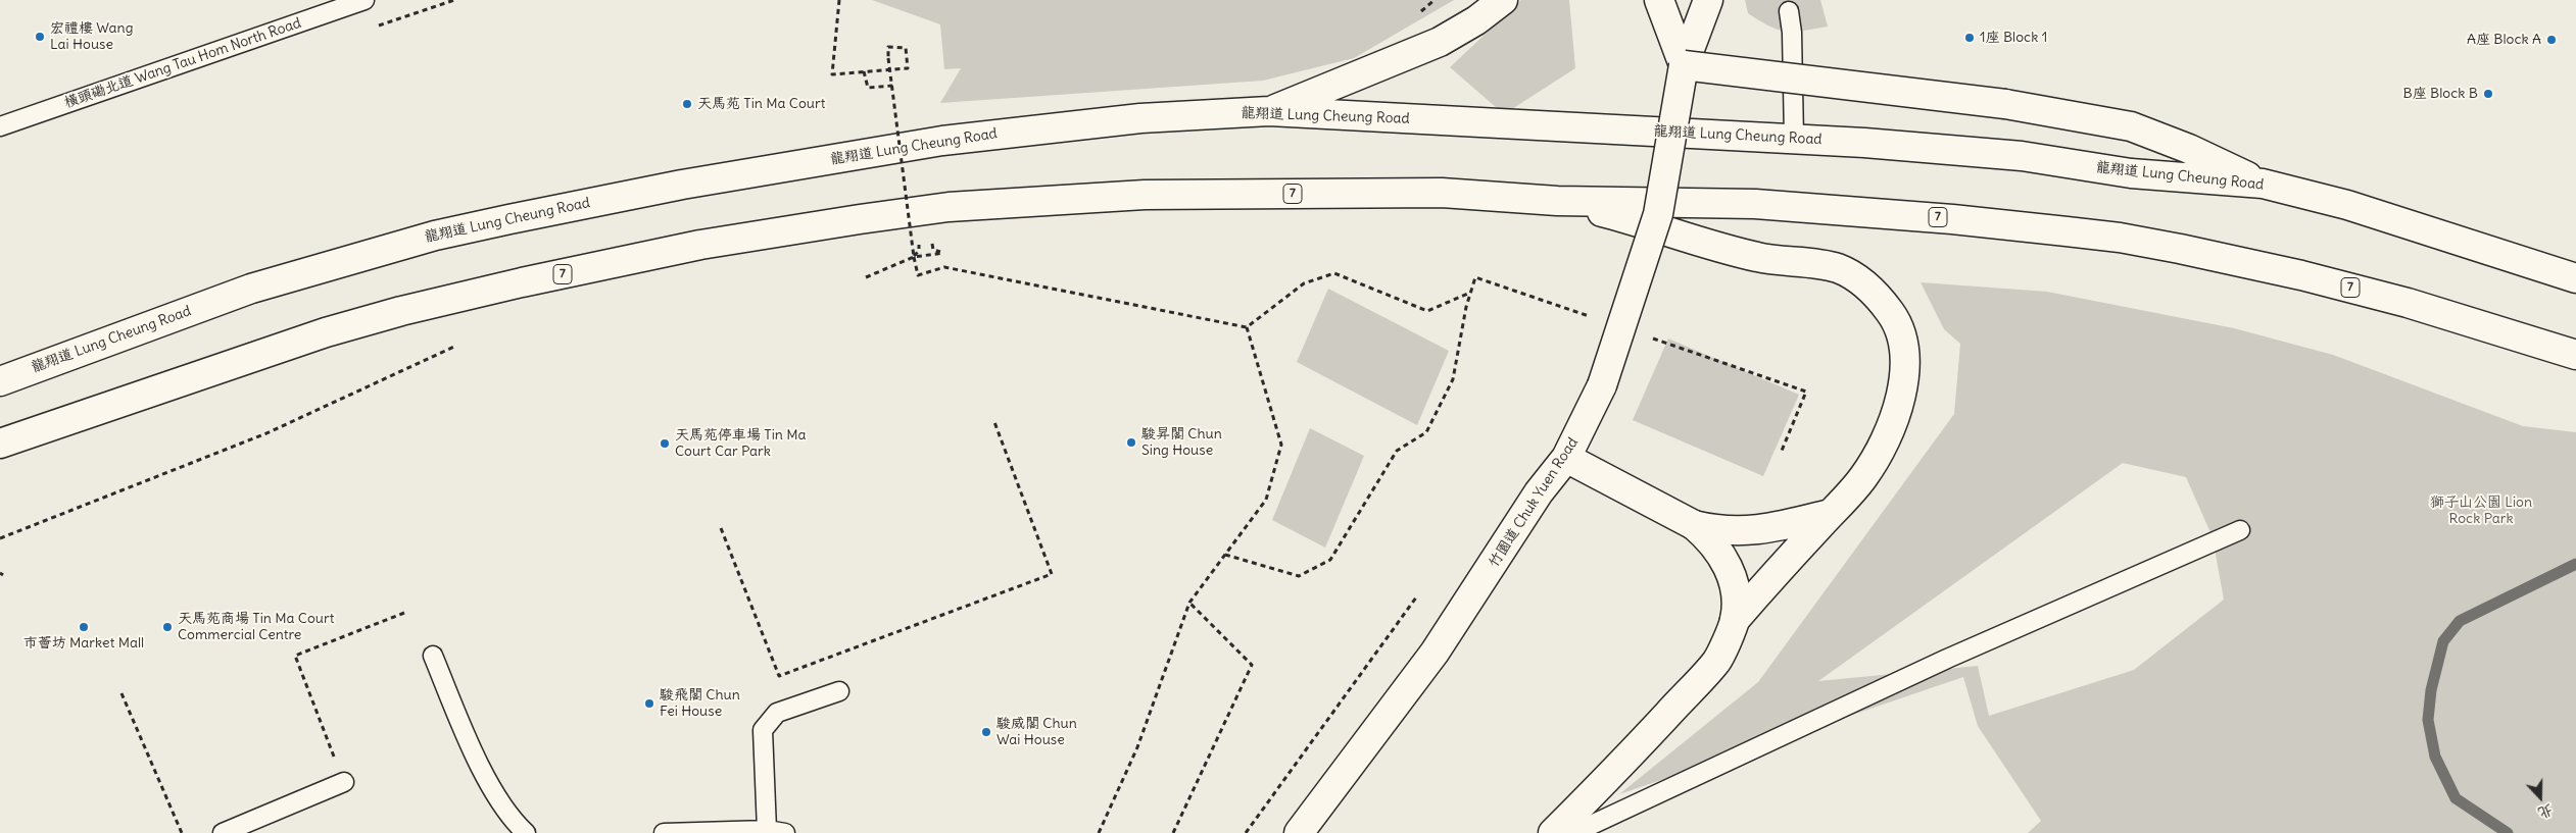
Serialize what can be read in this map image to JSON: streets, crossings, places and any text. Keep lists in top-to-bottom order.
{
  "streets": {
    "main road": ["龍翔道 Lung Cheung Road", "7", "竹園道 Chuk Yuen Road"],
    "lane": ["橫頭磡北道 Wang Tau Hom North Road"]
  },
  "parks": ["獅子山公園 Lion Rock Park"],
  "places": [
    "宏禮樓 Wang Lai House",
    "1座 Block 1",
    "A座 Block A",
    "B座 Block B",
    "天馬苑 Tin Ma Court",
    "駿昇閣 Chun Sing House",
    "天馬苑停車場 Tin Ma Court Car Park",
    "市薈坊 Market Mall",
    "天馬苑商場 Tin Ma Court Commercial Centre",
    "駿飛閣 Chun Fei House",
    "駿威閣 Chun Wai House"
  ],
  "north": "bottom"
}
